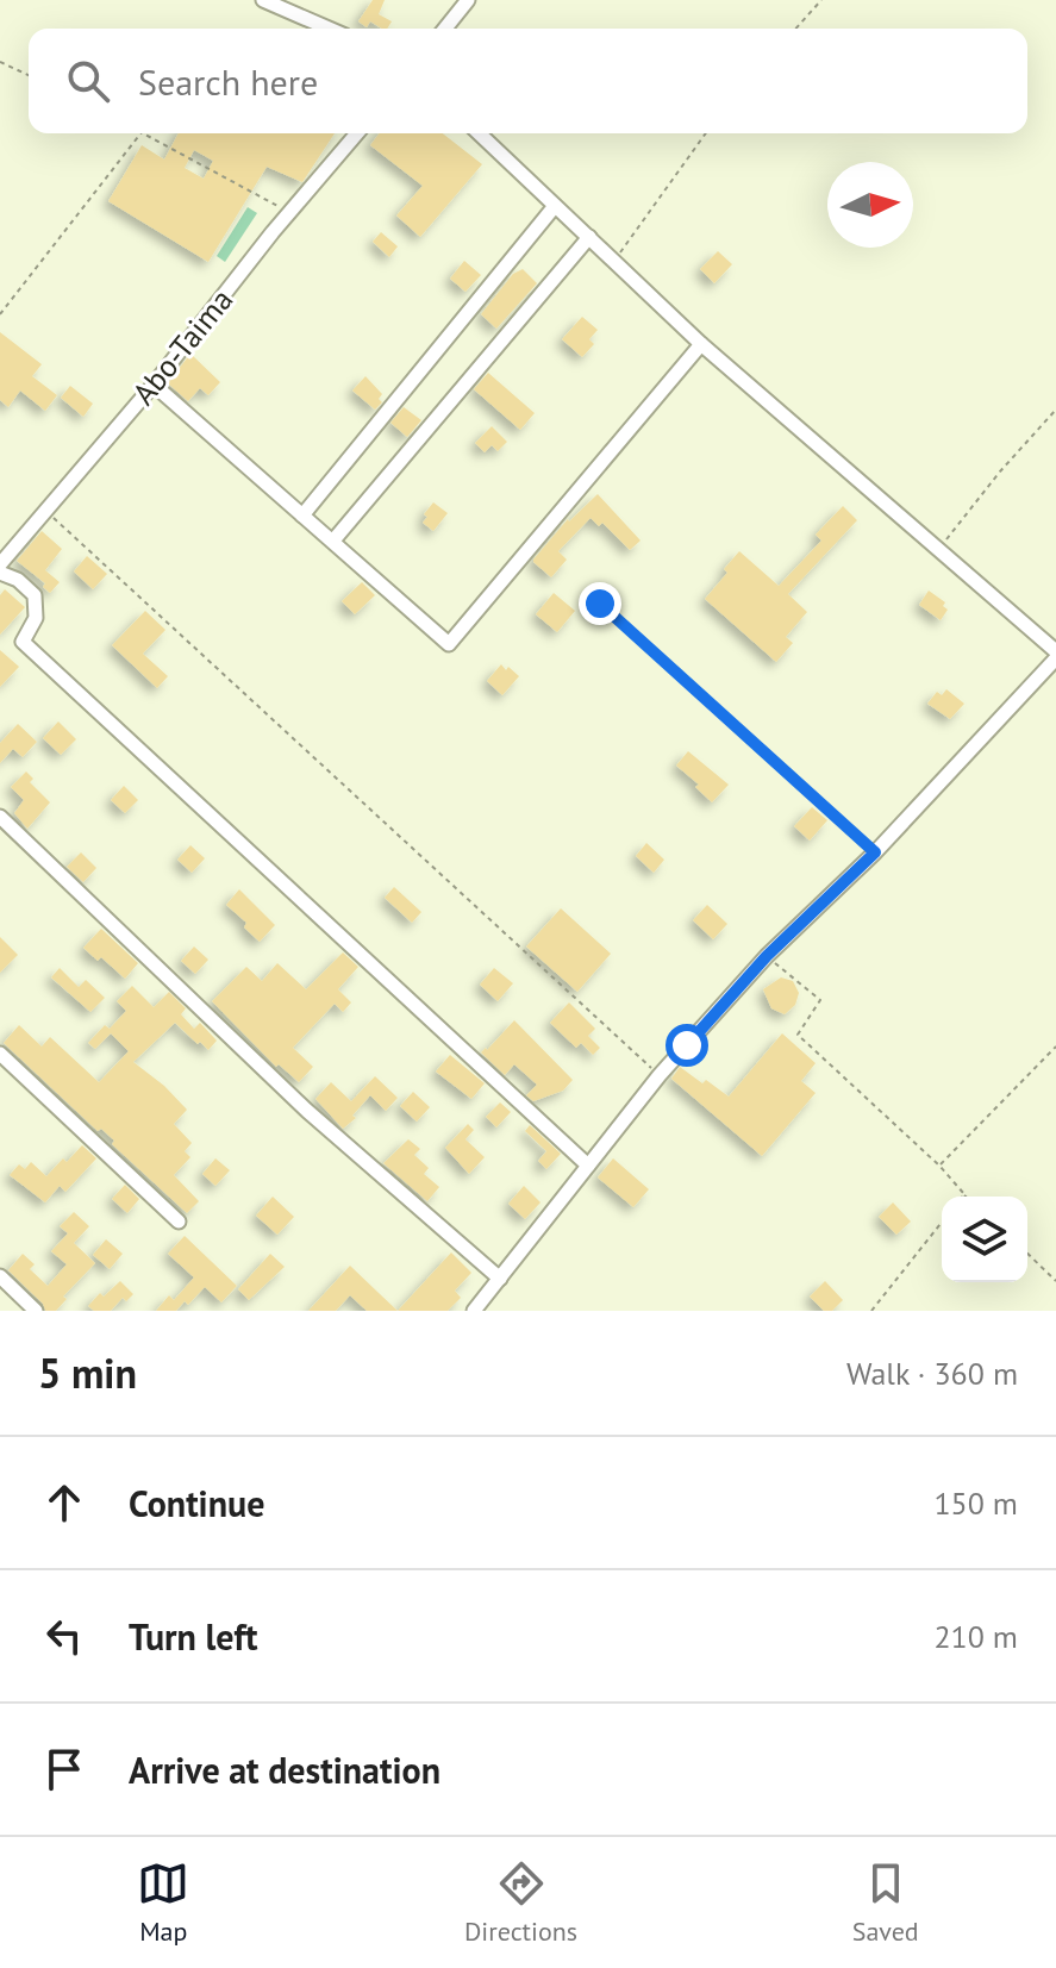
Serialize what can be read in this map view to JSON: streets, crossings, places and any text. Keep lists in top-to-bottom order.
{
  "streets": {
    "street": ["Abo-Taima"]
  },
  "north": "right",
  "page": {
    "search": "Search here",
    "heading": ["5 min", "Walk · 360 m"],
    "list": [
      ["Continue", "150 m"],
      ["Turn left", "210 m"],
      "Arrive at destination"
    ],
    "nav": ["Map", "Directions", "Saved"]
  }
}
